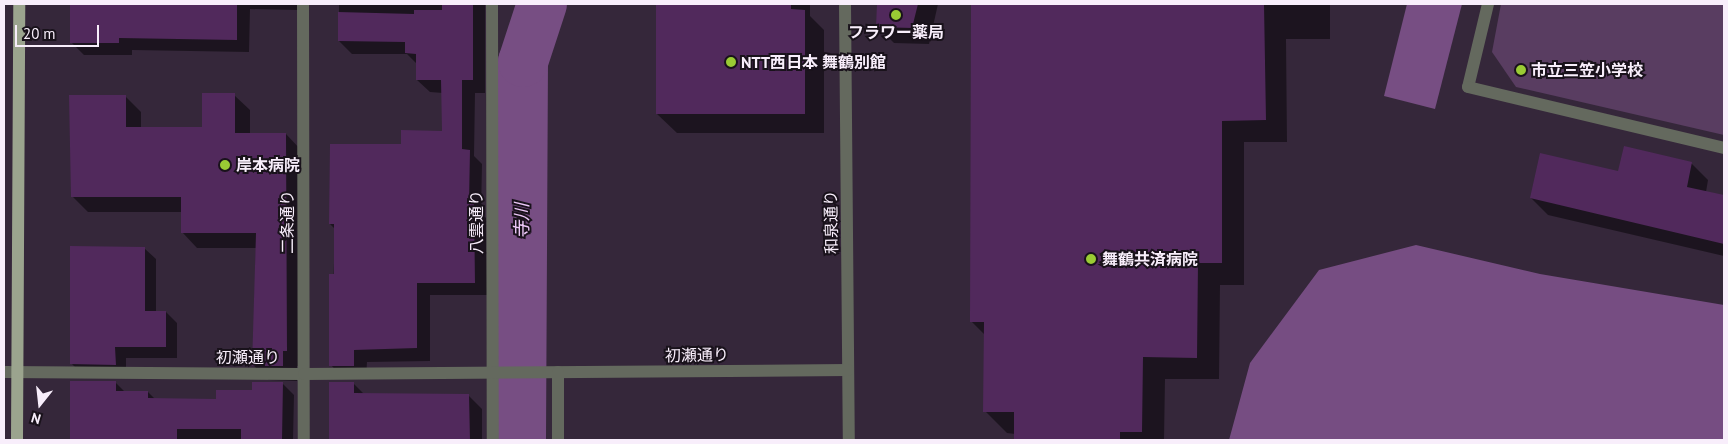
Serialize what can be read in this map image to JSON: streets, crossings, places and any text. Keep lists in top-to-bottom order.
{
  "streets": {
    "street": [
      "二条通り",
      "八雲通り",
      "和泉通り",
      "初瀬通り"
    ]
  },
  "crossings": [
    ["二条通り", "初瀬通り"],
    ["八雲通り", "初瀬通り"],
    ["和泉通り", "初瀬通り"]
  ],
  "water": ["寺川"],
  "places": [
    "フラワー薬局",
    "NTT西日本 舞鶴別館",
    "市立三笠小学校",
    "岸本病院",
    "舞鶴共済病院"
  ],
  "scale_bar": "20 m",
  "north": "bottom"
}
